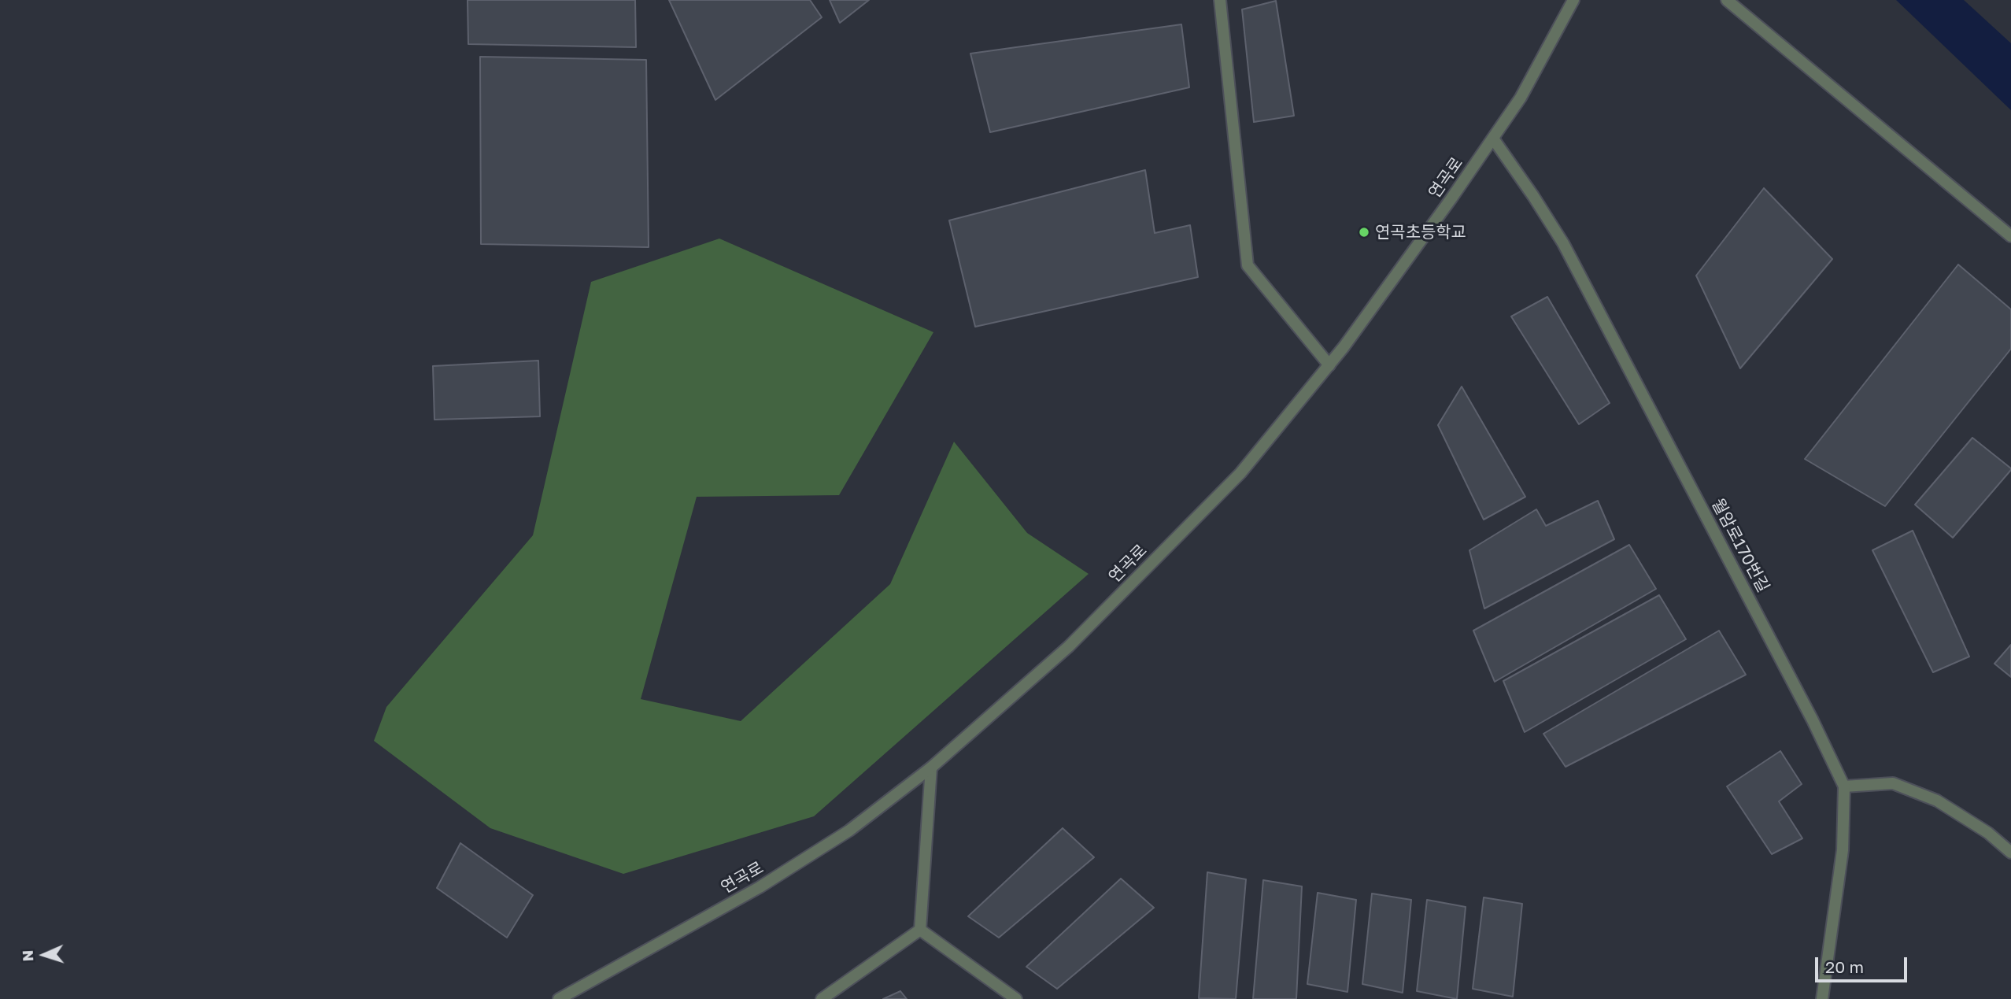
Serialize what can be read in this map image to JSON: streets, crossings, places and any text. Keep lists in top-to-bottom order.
{
  "streets": {
    "street": ["연곡로", "월암로170번길"]
  },
  "crossings": [
    ["연곡로", "월암로170번길"]
  ],
  "places": ["연곡초등학교"],
  "scale_bar": "20 m",
  "north": "left"
}
